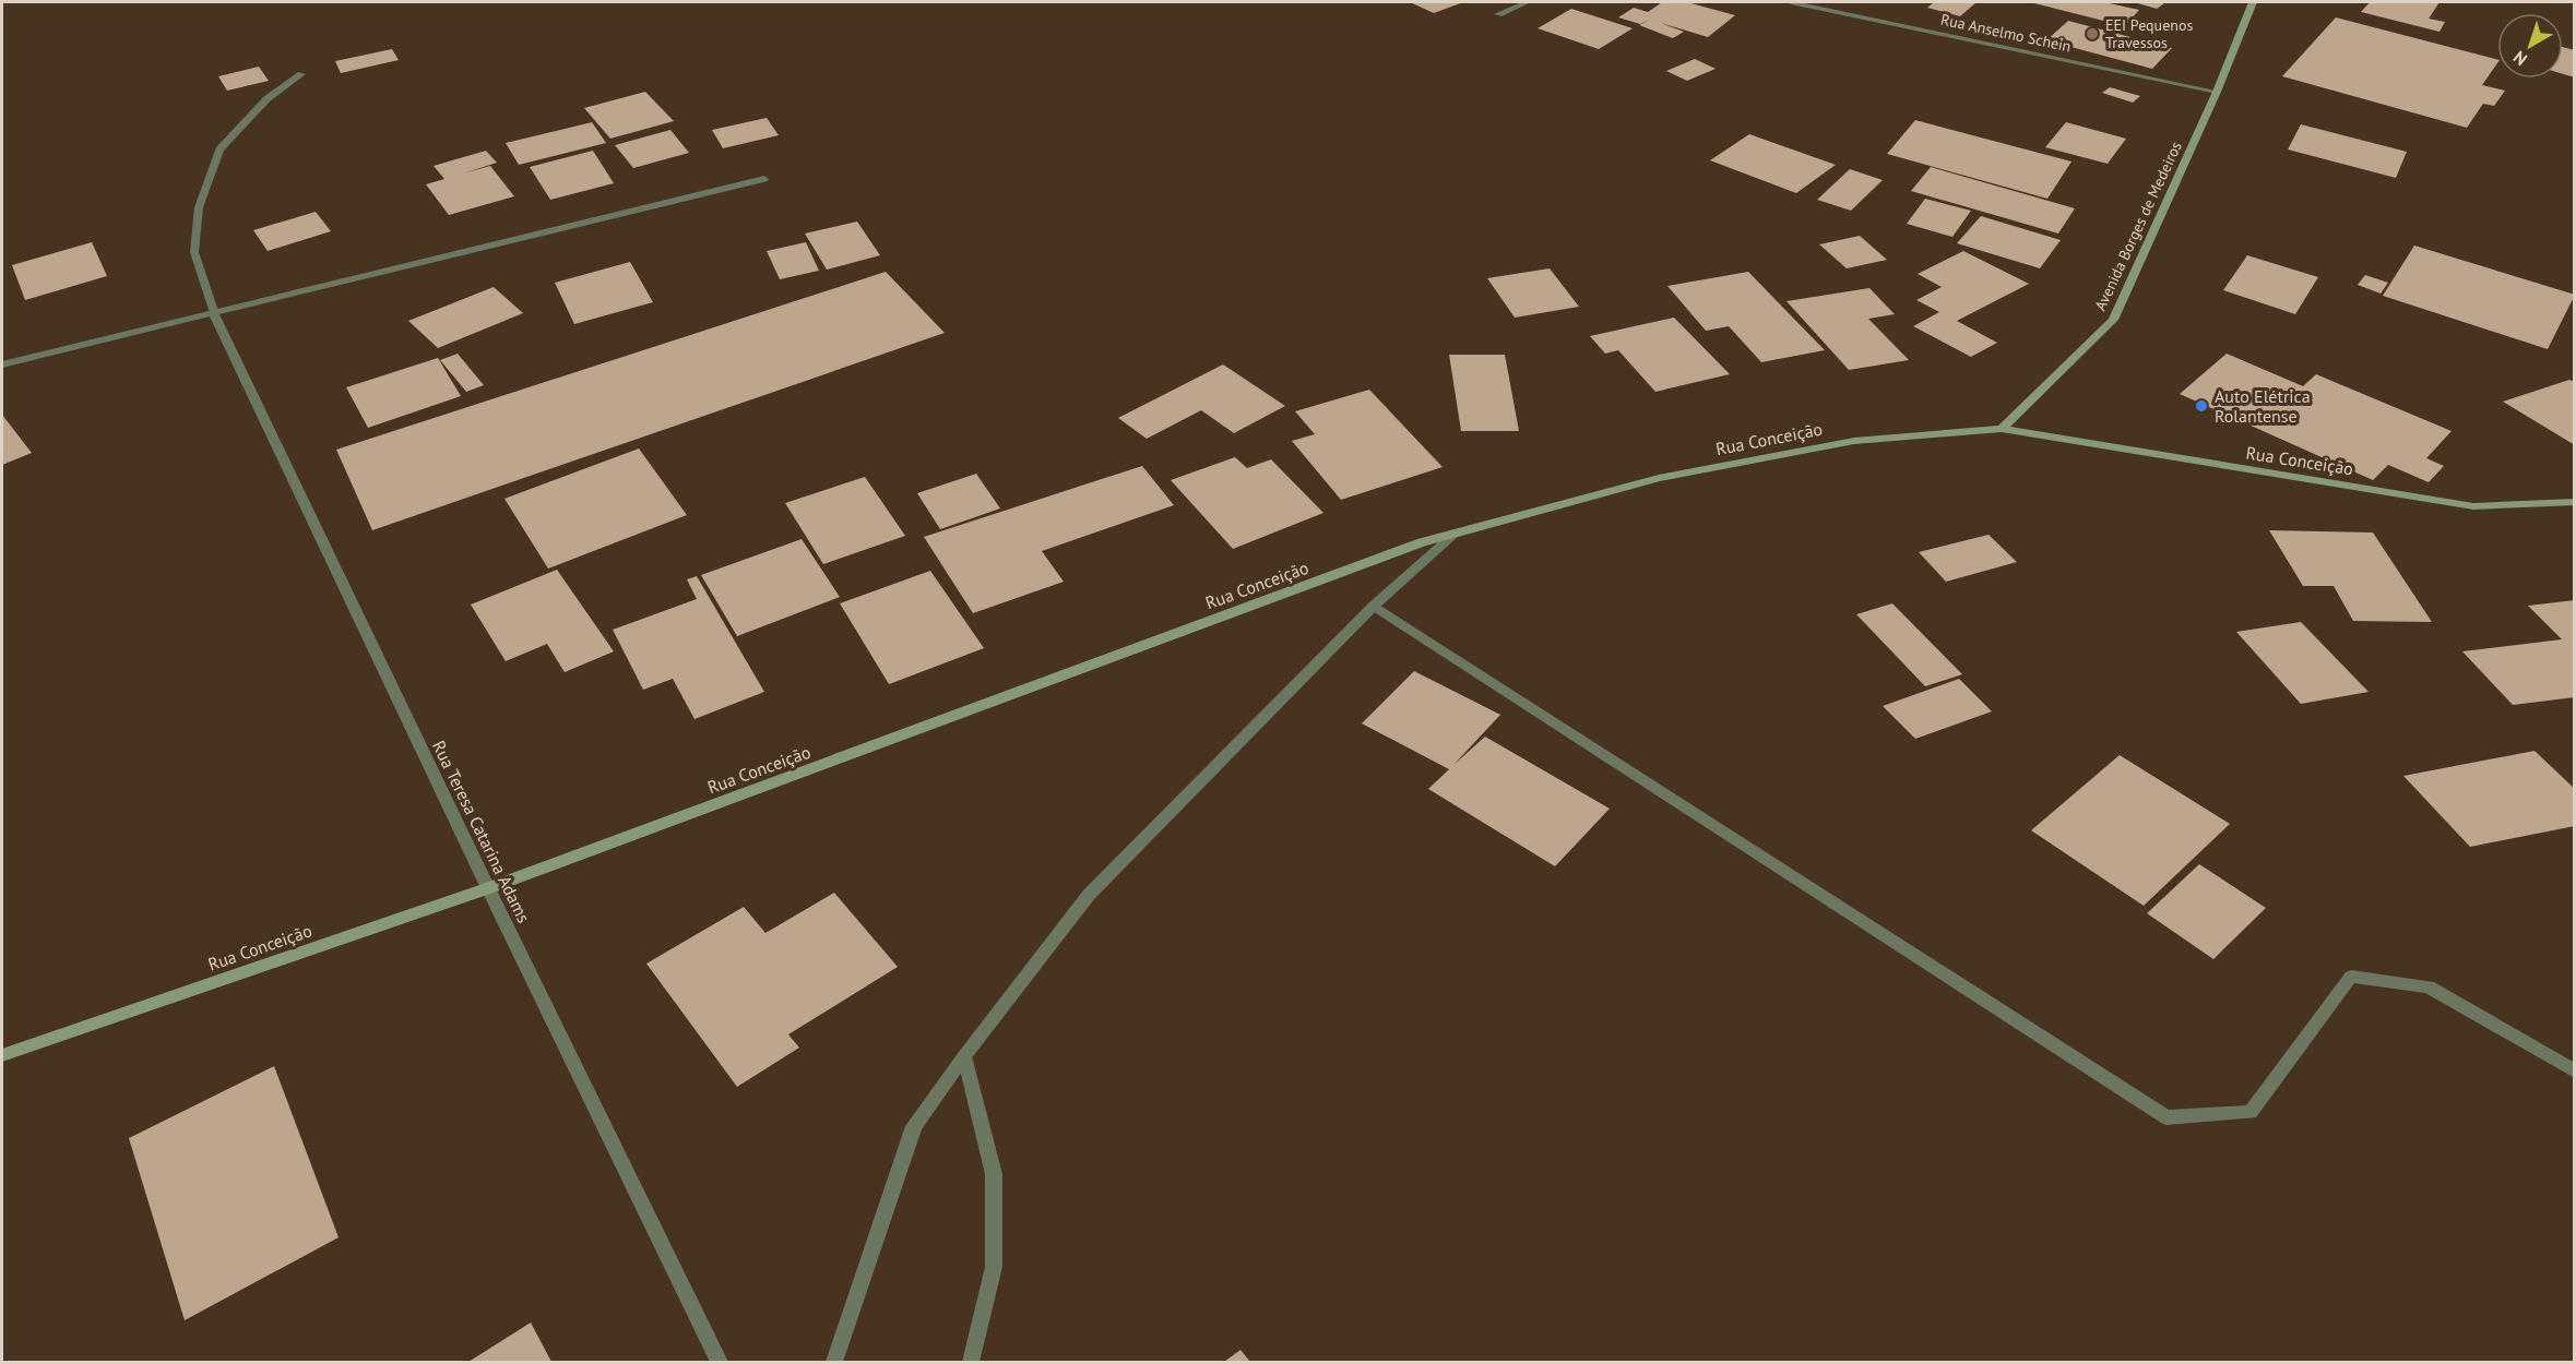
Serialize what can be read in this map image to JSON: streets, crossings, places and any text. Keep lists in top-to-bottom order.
{
  "streets": {
    "main road": ["Avenida Borges de Medeiros", "Rua Conceição"],
    "street": ["Rua Anselmo Schein", "Rua Teresa Catarina Adams"]
  },
  "crossings": [
    ["Rua Anselmo Schein", "Avenida Borges de Medeiros"],
    ["Avenida Borges de Medeiros", "Rua Conceição"],
    ["Rua Conceição", "Rua Teresa Catarina Adams"]
  ],
  "places": ["EEI Pequenos Travessos", "Auto Elétrica Rolantense"],
  "north": "bottom left"
}
